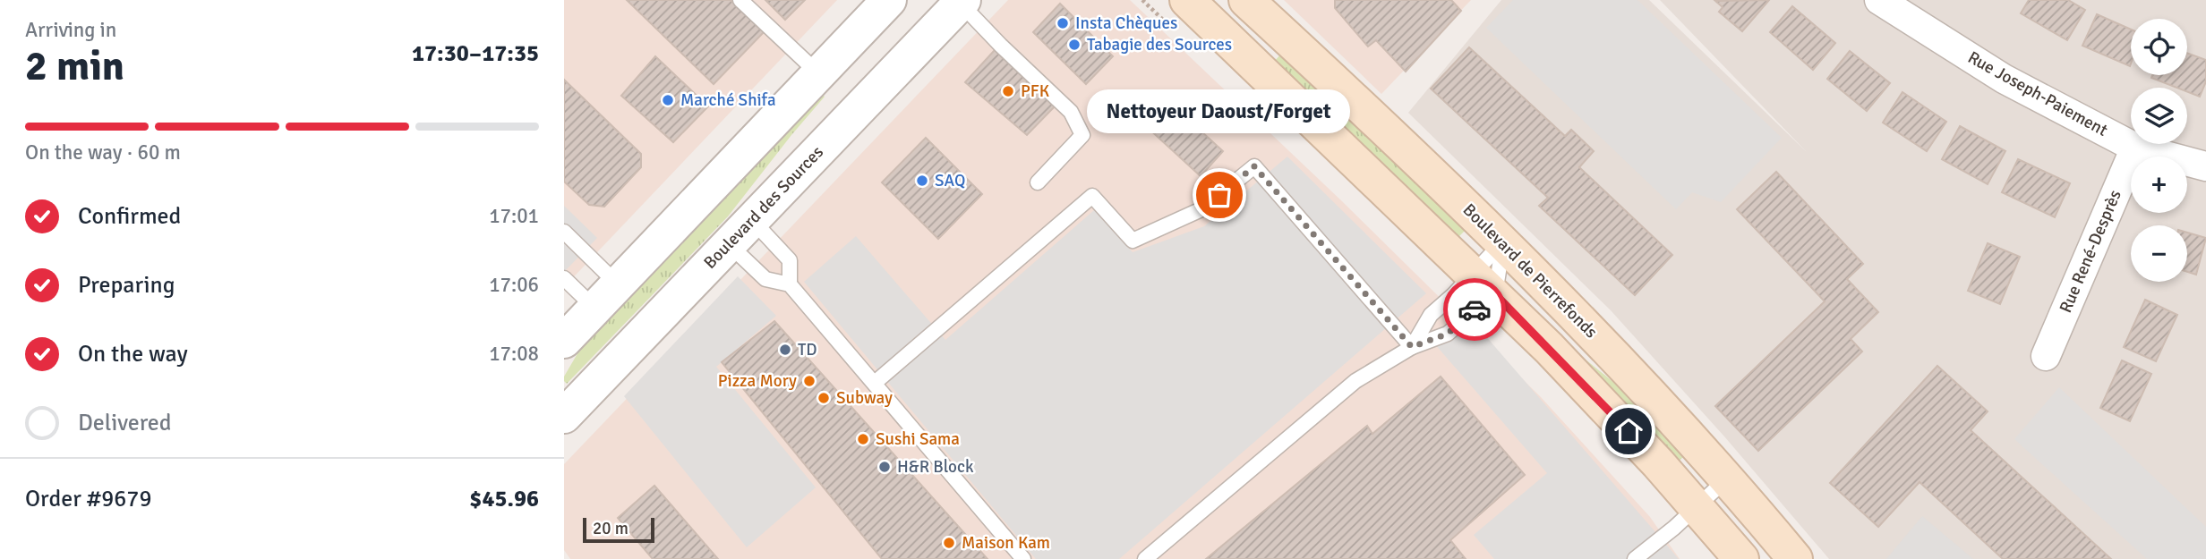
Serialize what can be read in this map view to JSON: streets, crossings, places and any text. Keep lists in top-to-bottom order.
{
  "streets": {
    "main road": ["Boulevard de Pierrefonds"],
    "street": ["Rue Joseph-Paiement", "Boulevard des Sources", "Rue René-Desprès"]
  },
  "crossings": [
    ["Rue Joseph-Paiement", "Rue René-Desprès"]
  ],
  "places": [
    "Insta Chèques",
    "Tabagie des Sources",
    "PFK",
    "Marché Shifa",
    "SAQ",
    "Nettoyeur Daoust/Forget",
    "TD",
    "Pizza Mory",
    "Subway",
    "Sushi Sama",
    "H&R Block",
    "Maison Kam"
  ],
  "scale_bar": "20 m",
  "page": {
    "heading": ["2 min", "Arriving in", "17:30–17:35"],
    "panel": ["Order #9679", "$45.96"],
    "map_buttons": ["+", "−"],
    "bubble": "Nettoyeur Daoust/Forget",
    "bar": "On the way · 60 m",
    "list": [
      ["Confirmed", "17:01"],
      ["Preparing", "17:06"],
      ["On the way", "17:08"],
      "Delivered"
    ],
    "scale": "20 m"
  }
}
